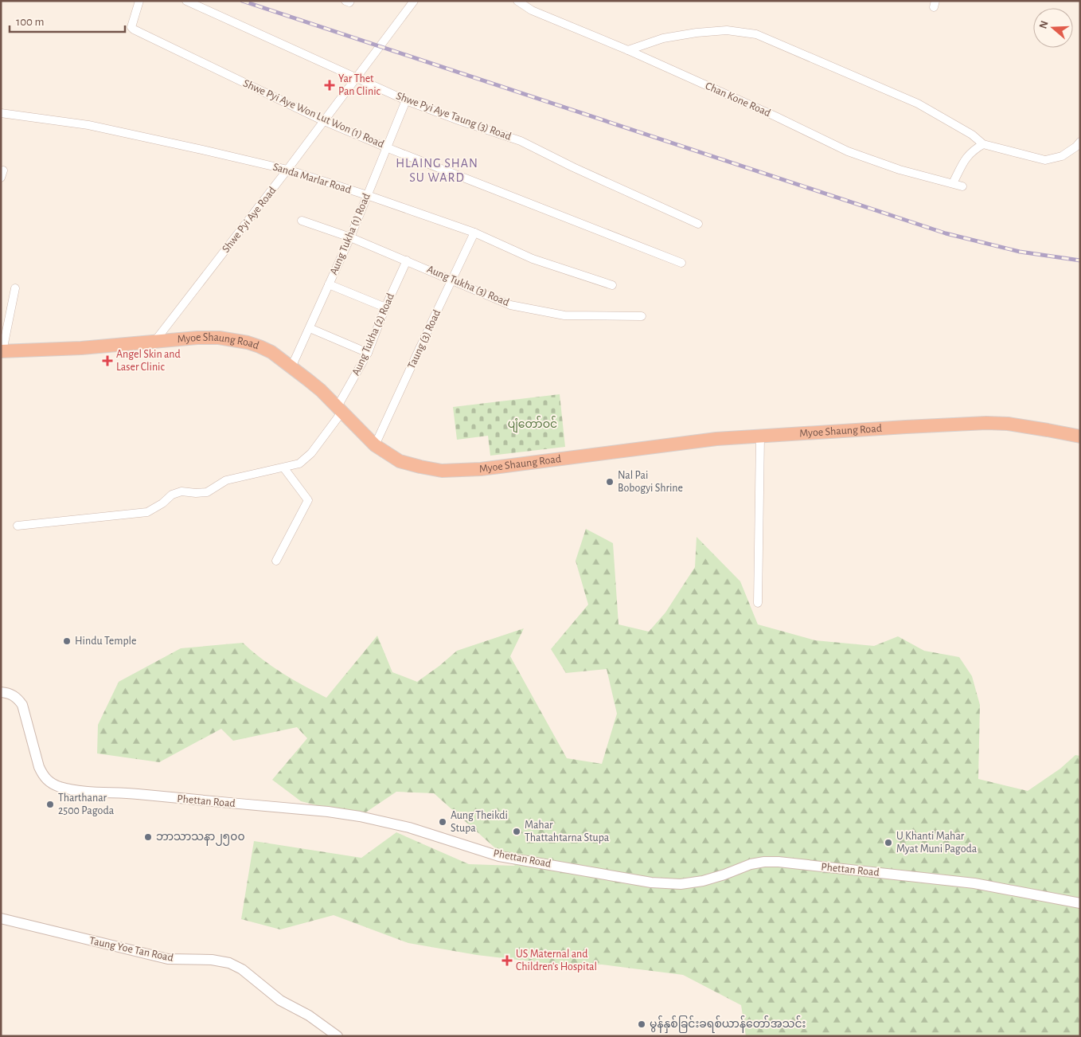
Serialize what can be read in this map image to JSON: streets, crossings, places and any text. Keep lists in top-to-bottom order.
{
  "streets": {
    "highway": ["Myoe Shaung Road"],
    "street": [
      "Chan Kone Road",
      "Shwe Pyi Aye Won Lut Won (1) Road",
      "Shwe Pyi Aye Taung (3) Road",
      "Sanda Marlar Road",
      "Shwe Pyi Aye Road",
      "Aung Tukha (1) Road",
      "Aung Tukha (3) Road",
      "Aung Tukha (2) Road",
      "Taung (3) Road",
      "Phettan Road",
      "Taung Yoe Tan Road"
    ]
  },
  "crossings": [
    ["Shwe Pyi Aye Won Lut Won (1) Road", "Shwe Pyi Aye Road"],
    ["Shwe Pyi Aye Won Lut Won (1) Road", "Aung Tukha (1) Road"],
    ["Shwe Pyi Aye Taung (3) Road", "Shwe Pyi Aye Road"],
    ["Shwe Pyi Aye Taung (3) Road", "Aung Tukha (1) Road"],
    ["Sanda Marlar Road", "Shwe Pyi Aye Road"],
    ["Sanda Marlar Road", "Aung Tukha (1) Road"],
    ["Sanda Marlar Road", "Taung (3) Road"],
    ["Shwe Pyi Aye Road", "Myoe Shaung Road"],
    ["Aung Tukha (1) Road", "Aung Tukha (3) Road"],
    ["Aung Tukha (1) Road", "Myoe Shaung Road"],
    ["Aung Tukha (3) Road", "Aung Tukha (2) Road"],
    ["Aung Tukha (3) Road", "Taung (3) Road"],
    ["Aung Tukha (2) Road", "Myoe Shaung Road"],
    ["Taung (3) Road", "Myoe Shaung Road"]
  ],
  "districts": ["HLAING SHAN SU WARD"],
  "parks": ["ပျံတော်ဝင်"],
  "places": {
    "health": ["Yar Thet Pan Clinic", "Angel Skin and Laser Clinic", "US Maternal and Children's Hospital"],
    "other": [
      "Nal Pai Bobogyi Shrine",
      "Hindu Temple",
      "Tharthanar 2500 Pagoda",
      "Aung Theikdi Stupa",
      "Mahar Thattahtarna Stupa",
      "ဘာသာသနာ၂၅၀၀",
      "U Khanti Mahar Myat Muni Pagoda",
      "မွန်နှစ်ခြင်းခရစ်ယာန်တော်အသင်း"
    ]
  },
  "scale_bar": "100 m",
  "north": "left"
}
